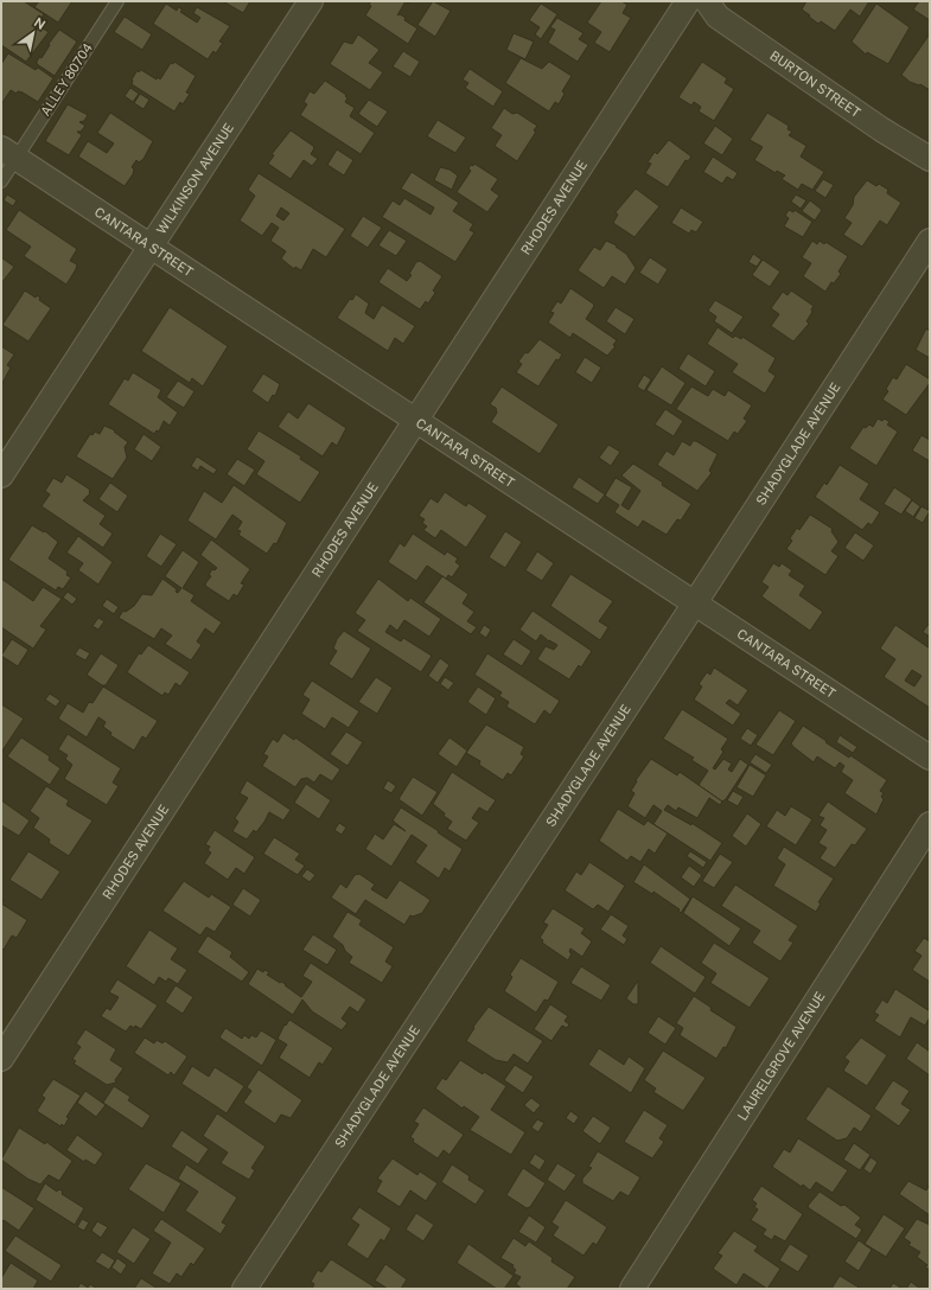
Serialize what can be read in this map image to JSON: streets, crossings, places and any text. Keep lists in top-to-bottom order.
{
  "streets": {
    "street": [
      "BURTON STREET",
      "WILKINSON AVENUE",
      "RHODES AVENUE",
      "CANTARA STREET",
      "SHADYGLADE AVENUE",
      "LAURELGROVE AVENUE"
    ],
    "lane": ["ALLEY 80704"]
  },
  "crossings": [
    ["ALLEY 80704", "CANTARA STREET"],
    ["WILKINSON AVENUE", "CANTARA STREET"],
    ["RHODES AVENUE", "CANTARA STREET"],
    ["CANTARA STREET", "SHADYGLADE AVENUE"]
  ],
  "north": "top right"
}
